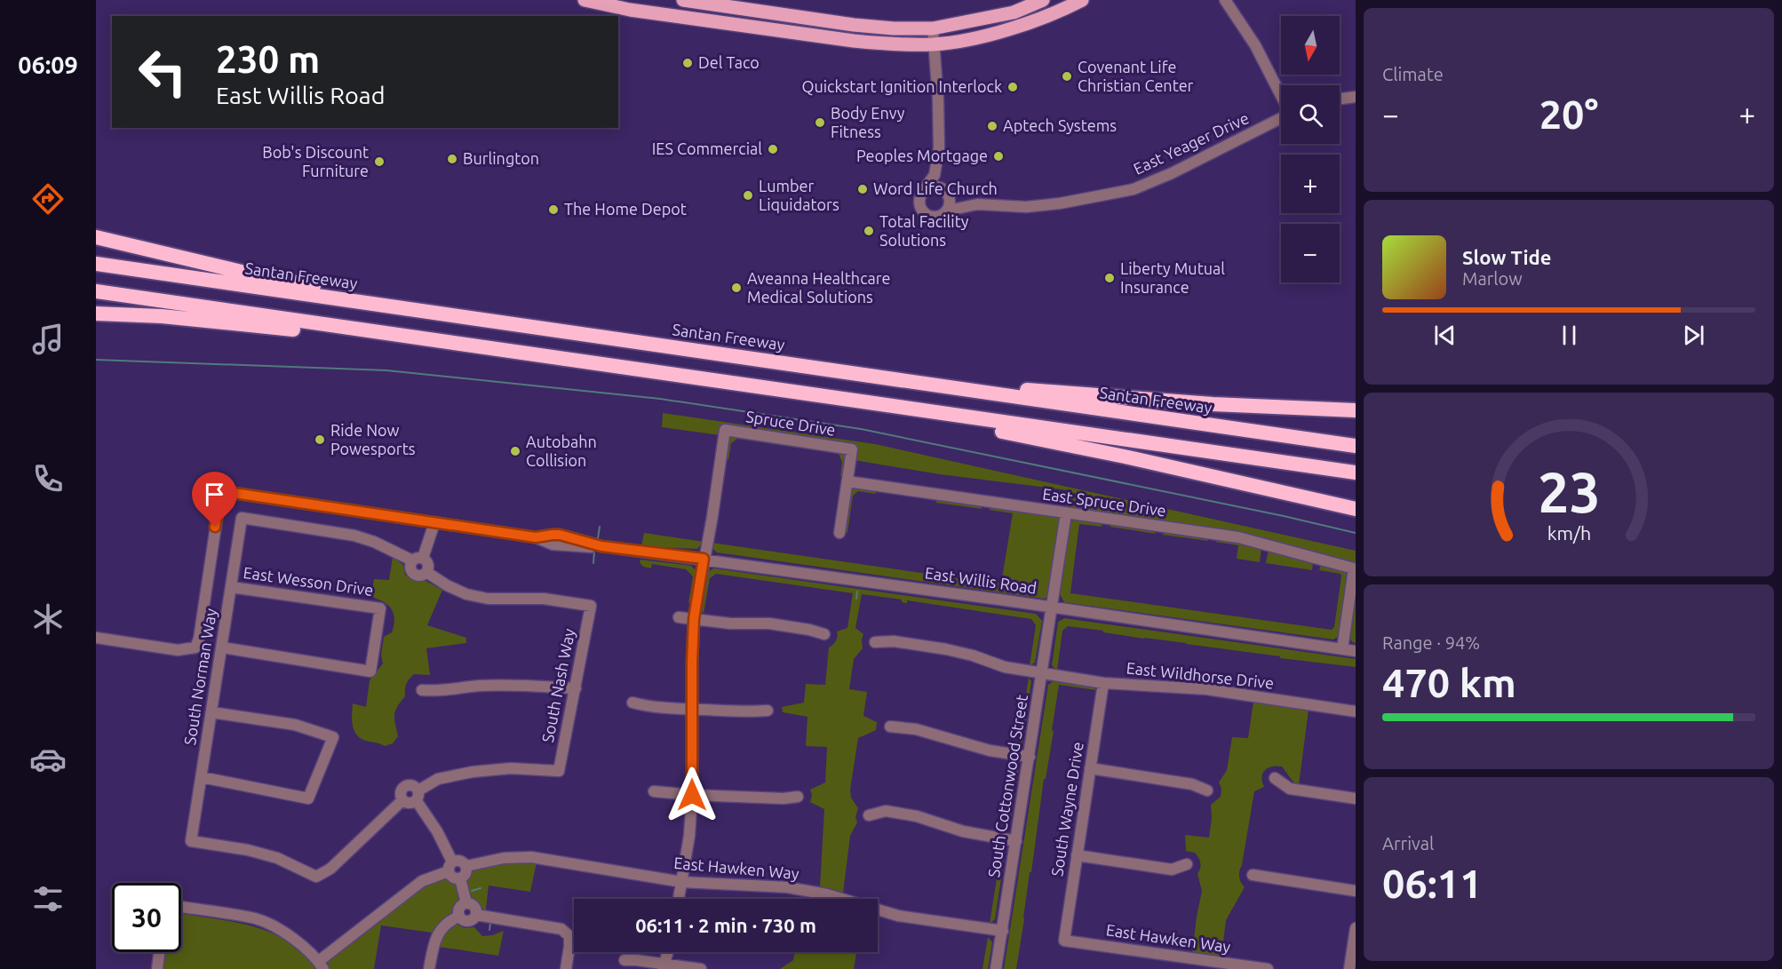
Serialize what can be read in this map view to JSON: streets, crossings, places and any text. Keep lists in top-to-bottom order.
{
  "streets": {
    "highway": ["Santan Freeway"],
    "street": [
      "East Yeager Drive",
      "Spruce Drive",
      "East Spruce Drive",
      "East Willis Road",
      "East Wesson Drive",
      "East Wildhorse Drive",
      "South Norman Way",
      "South Nash Way",
      "South Cottonwood Street",
      "South Wayne Drive",
      "East Hawken Way"
    ]
  },
  "crossings": [
    ["Spruce Drive", "East Spruce Drive"],
    ["Spruce Drive", "East Willis Road"],
    ["East Spruce Drive", "East Willis Road"],
    ["East Spruce Drive", "South Cottonwood Street"],
    ["East Willis Road", "South Cottonwood Street"],
    ["East Wesson Drive", "South Norman Way"],
    ["East Wildhorse Drive", "South Cottonwood Street"],
    ["East Wildhorse Drive", "South Wayne Drive"],
    ["South Norman Way", "South Nash Way"],
    ["South Cottonwood Street", "East Hawken Way"],
    ["South Wayne Drive", "East Hawken Way"]
  ],
  "places": [
    "Del Taco",
    "Covenant Life Christian Center",
    "Quickstart Ignition Interlock",
    "Body Envy Fitness",
    "Aptech Systems",
    "IES Commercial",
    "Peoples Mortgage",
    "Burlington",
    "Bob's Discount Furniture",
    "Word Life Church",
    "Lumber Liquidators",
    "The Home Depot",
    "Total Facility Solutions",
    "Liberty Mutual Insurance",
    "Aveanna Healthcare Medical Solutions",
    "Ride Now Powesports",
    "Autobahn Collision"
  ],
  "north": "bottom",
  "page": {
    "tabs": "06:09",
    "tile": [
      "Climate",
      ["Range · 94%", "470 km"],
      ["Arrival", "06:11"]
    ],
    "map_buttons": ["+", "−"],
    "turn": ["230 m", "East Willis Road"],
    "heat": ["−", "20°", "+"],
    "song": ["Slow Tide", "Marlow"],
    "limit": "30",
    "trip": "06:11 · 2 min · 730 m",
    "gauge": ["23", "km/h"]
  }
}
